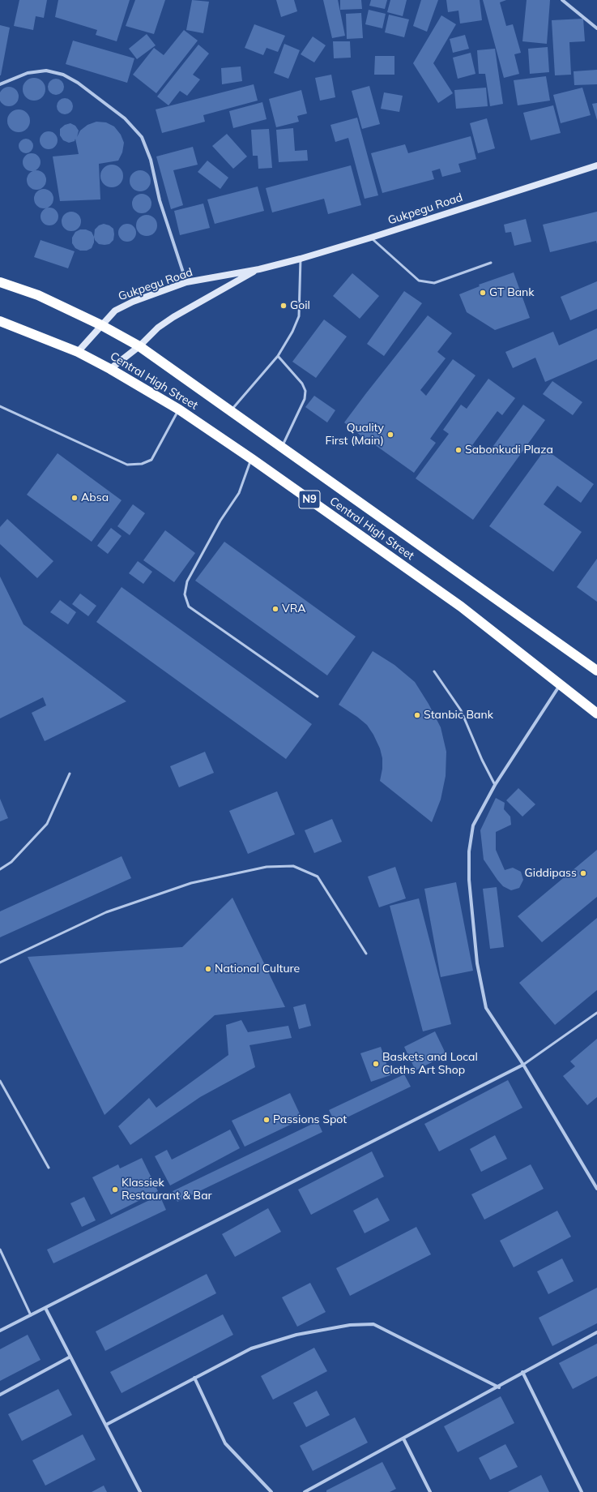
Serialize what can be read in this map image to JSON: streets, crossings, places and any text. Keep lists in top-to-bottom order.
{
  "streets": {
    "highway": ["Central High Street", "N9"],
    "street": ["Gukpegu Road"]
  },
  "crossings": [
    ["Gukpegu Road", "Central High Street"]
  ],
  "places": [
    "GT Bank",
    "Goil",
    "Quality First (Main)",
    "Sabonkudi Plaza",
    "Absa",
    "VRA",
    "Stanbic Bank",
    "Giddipass",
    "National Culture",
    "Baskets and Local Cloths Art Shop",
    "Passions Spot",
    "Klassiek Restaurant & Bar"
  ]
}
